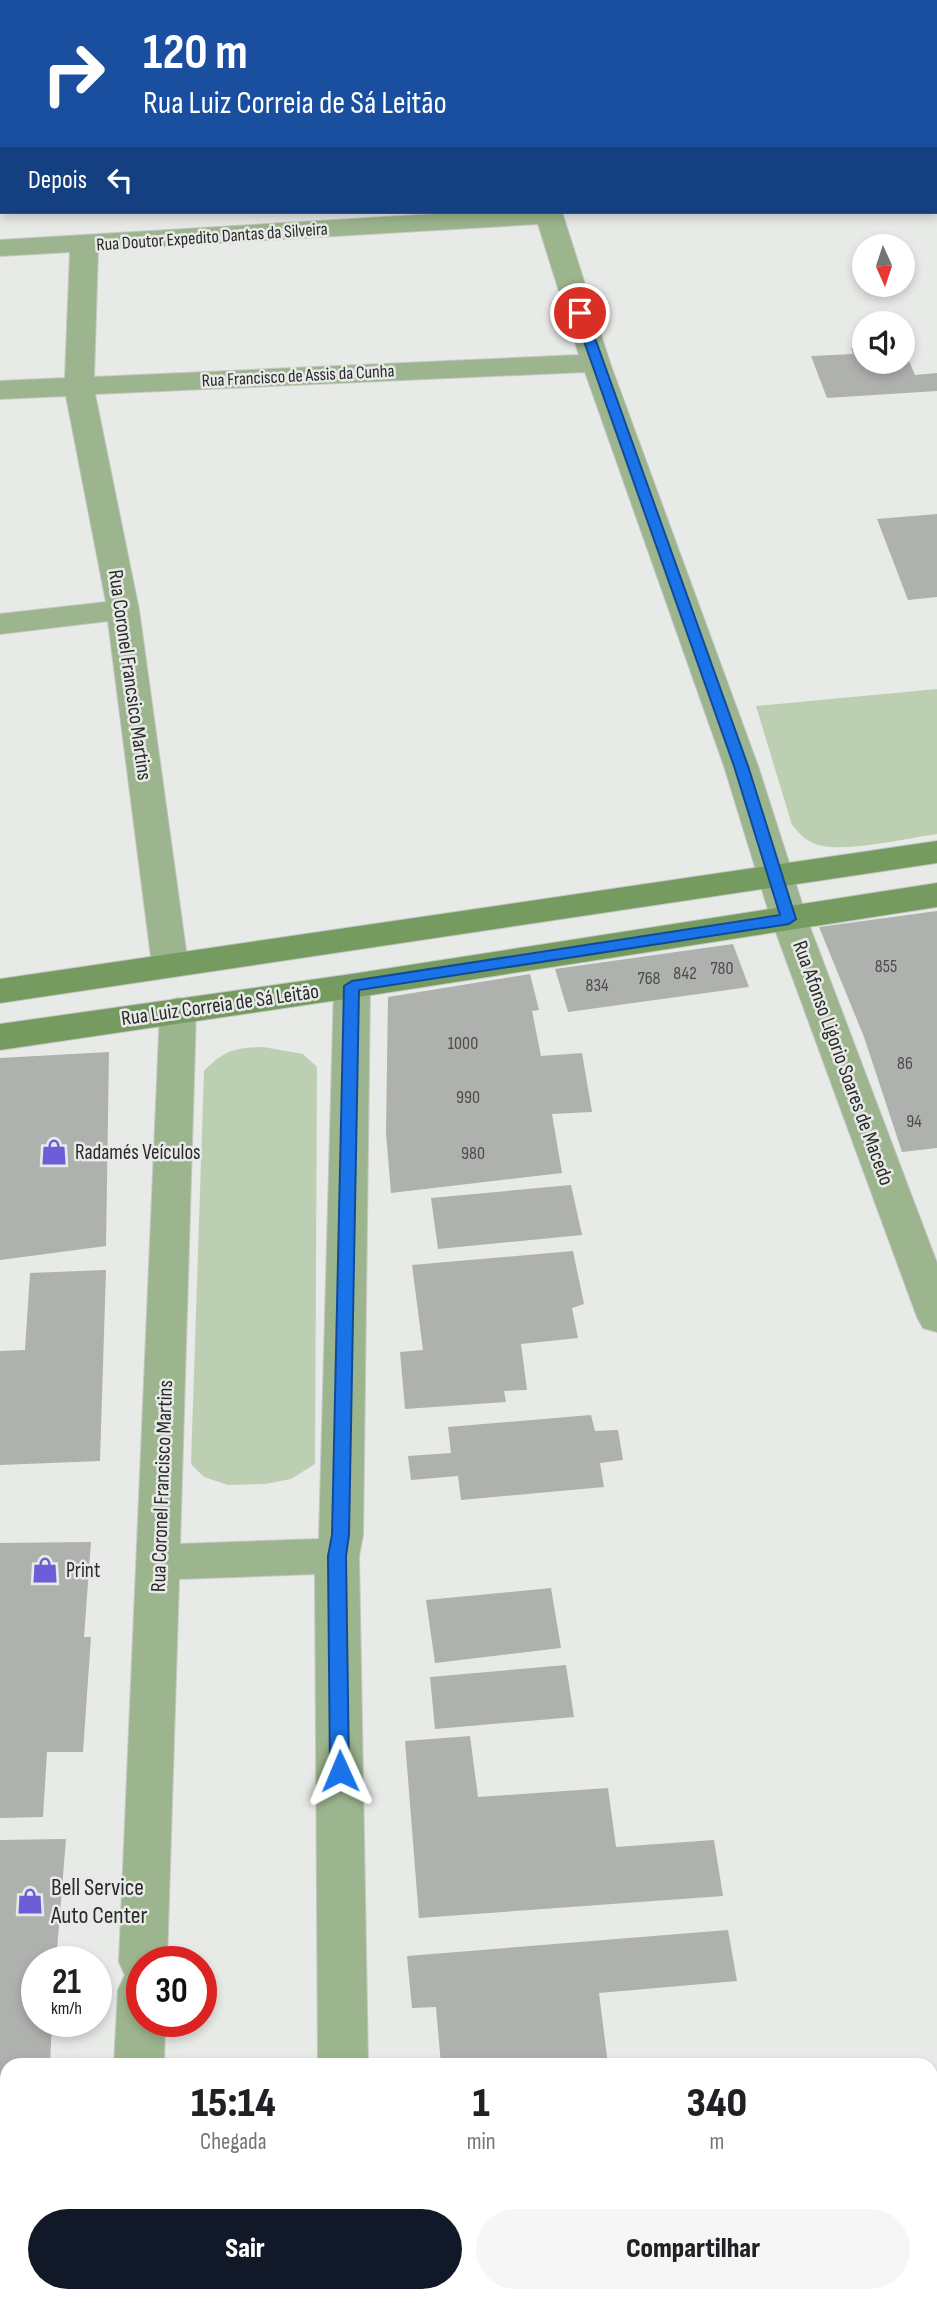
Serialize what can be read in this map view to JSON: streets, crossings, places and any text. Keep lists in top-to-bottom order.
{
  "streets": {
    "main road": ["Rua Luiz Correia de Sá Leitão"],
    "street": [
      "Rua Doutor Expedito Dantas da Silveira",
      "Rua Francisco de Assis da Cunha",
      "Rua Coronel Francsico Martins",
      "Rua Afonso Ligorio Soares de Macedo",
      "Rua Coronel Francisco Martins"
    ]
  },
  "crossings": [
    ["Rua Francisco de Assis da Cunha", "Rua Coronel Francsico Martins"],
    ["Rua Francisco de Assis da Cunha", "Rua Afonso Ligorio Soares de Macedo"],
    ["Rua Luiz Correia de Sá Leitão", "Rua Afonso Ligorio Soares de Macedo"],
    ["Rua Luiz Correia de Sá Leitão", "Rua Coronel Francisco Martins"]
  ],
  "places": {
    "shop": ["Radamés Veículos", "Print", "Bell Service Auto Center"]
  },
  "house_numbers": [
    "855",
    "780",
    "842",
    "768",
    "834",
    "1000",
    "86",
    "990",
    "94",
    "980"
  ],
  "north": "bottom",
  "page": {
    "turn": ["120 m", "Rua Luiz Correia de Sá Leitão"],
    "then": "Depois",
    "speed": "21 km/h",
    "limit": "30",
    "eta": [
      "15:14",
      "Chegada",
      "1",
      "min",
      "340",
      "m"
    ],
    "buttons": ["Sair", "Compartilhar"]
  }
}
